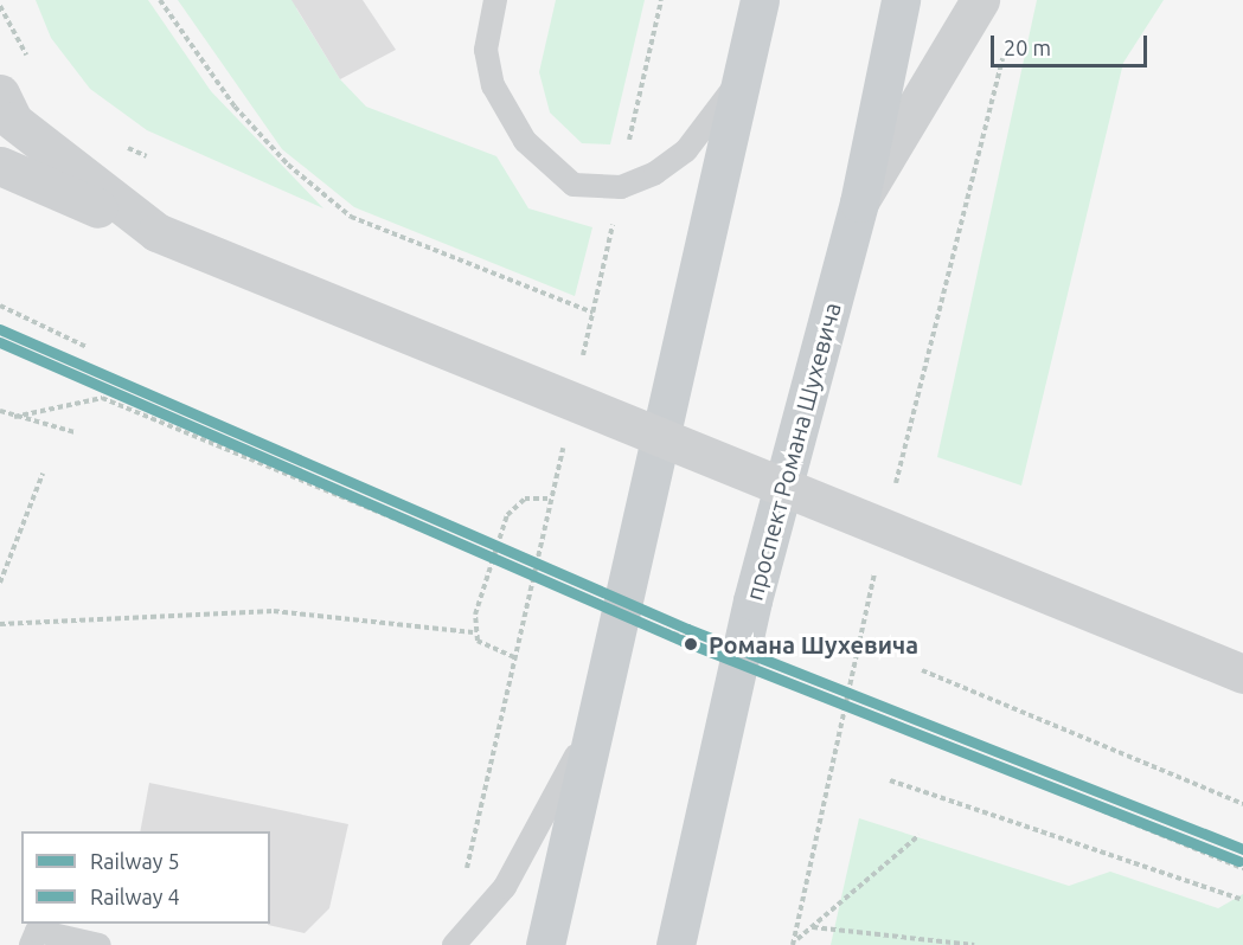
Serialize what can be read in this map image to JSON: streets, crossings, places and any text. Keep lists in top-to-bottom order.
{
  "streets": {
    "main road": ["проспект Романа Шухевича"]
  },
  "places": ["Романа Шухевича"],
  "lines": ["rail line 5", "rail line 4"],
  "legend": ["Railway 5", "Railway 4"],
  "scale_bar": "20 m"
}
